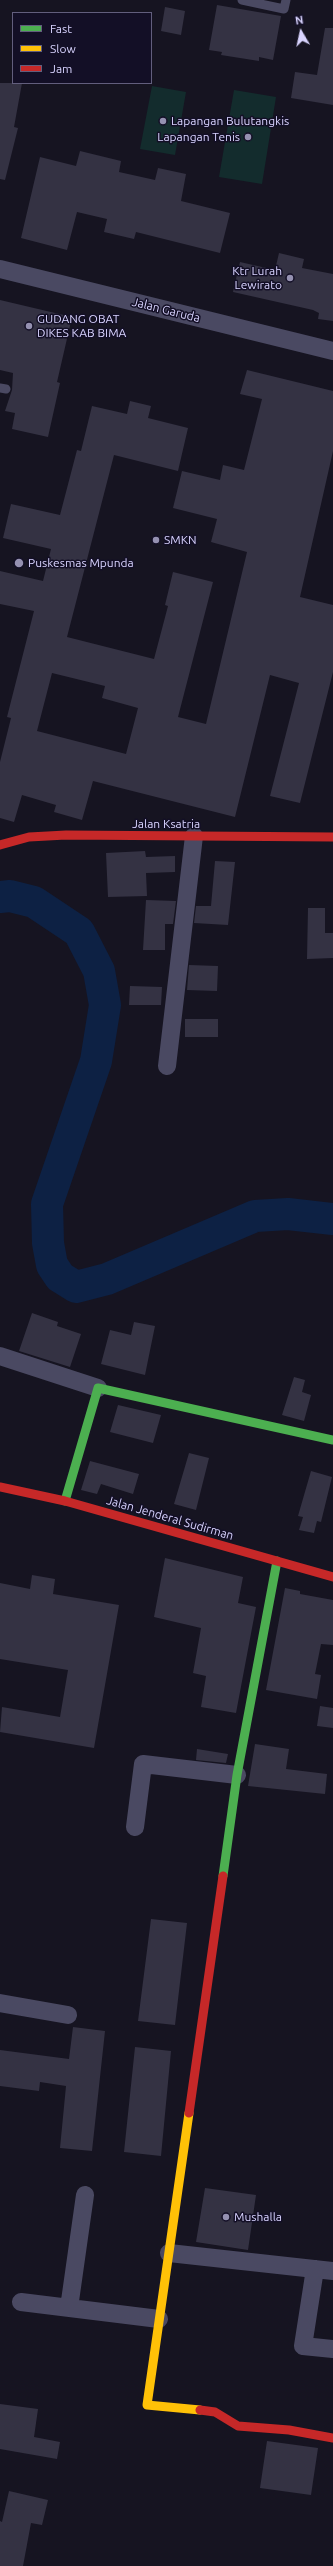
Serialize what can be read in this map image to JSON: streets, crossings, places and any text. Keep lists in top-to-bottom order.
{
  "streets": {
    "street": ["Jalan Garuda", "Jalan Ksatria", "Jalan Jenderal Sudirman"]
  },
  "places": [
    "Lapangan Bulutangkis",
    "Lapangan Tenis",
    "Ktr Lurah Lewirato",
    "GUDANG OBAT DIKES KAB BIMA",
    "SMKN",
    "Puskesmas Mpunda",
    "Mushalla"
  ],
  "legend": ["Fast", "Slow", "Jam"],
  "north": "top"
}
